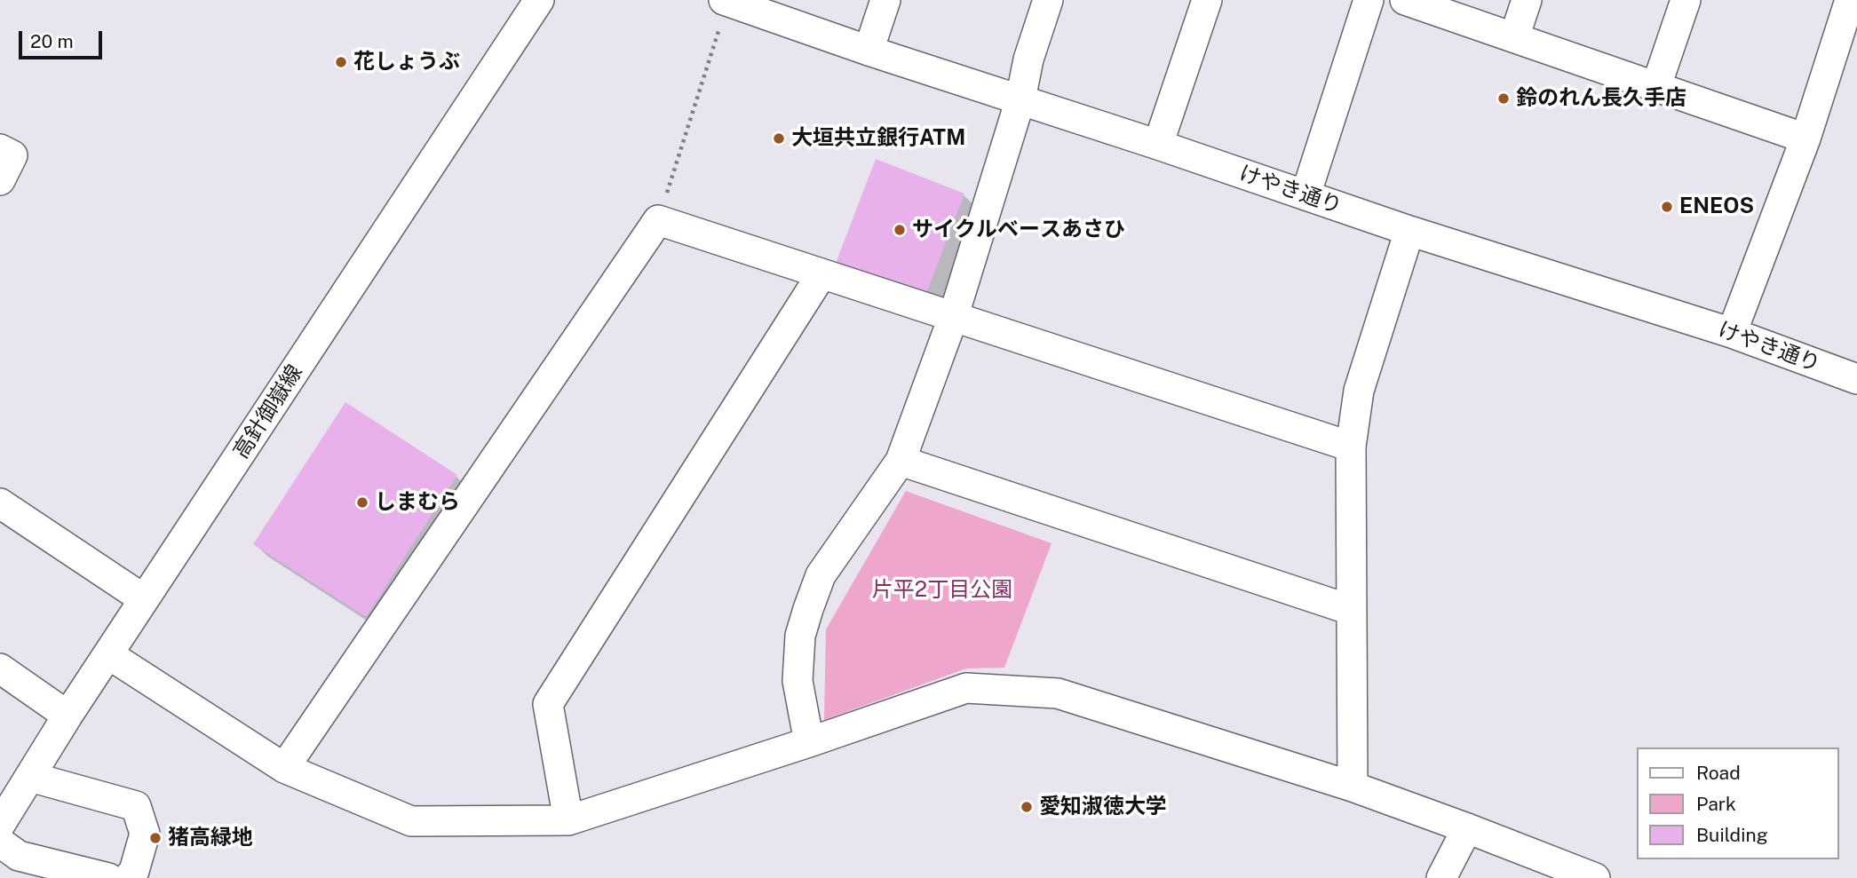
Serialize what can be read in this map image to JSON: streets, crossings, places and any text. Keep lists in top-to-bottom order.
{
  "streets": {
    "street": ["けやき通り", "高針御嶽線"]
  },
  "parks": ["片平2丁目公園"],
  "places": [
    "花しょうぶ",
    "鈴のれん長久手店",
    "大垣共立銀行ATM",
    "ENEOS",
    "サイクルベースあさひ",
    "しまむら",
    "愛知淑徳大学",
    "猪高緑地"
  ],
  "legend": ["Road", "Park", "Building"],
  "scale_bar": "20 m"
}
